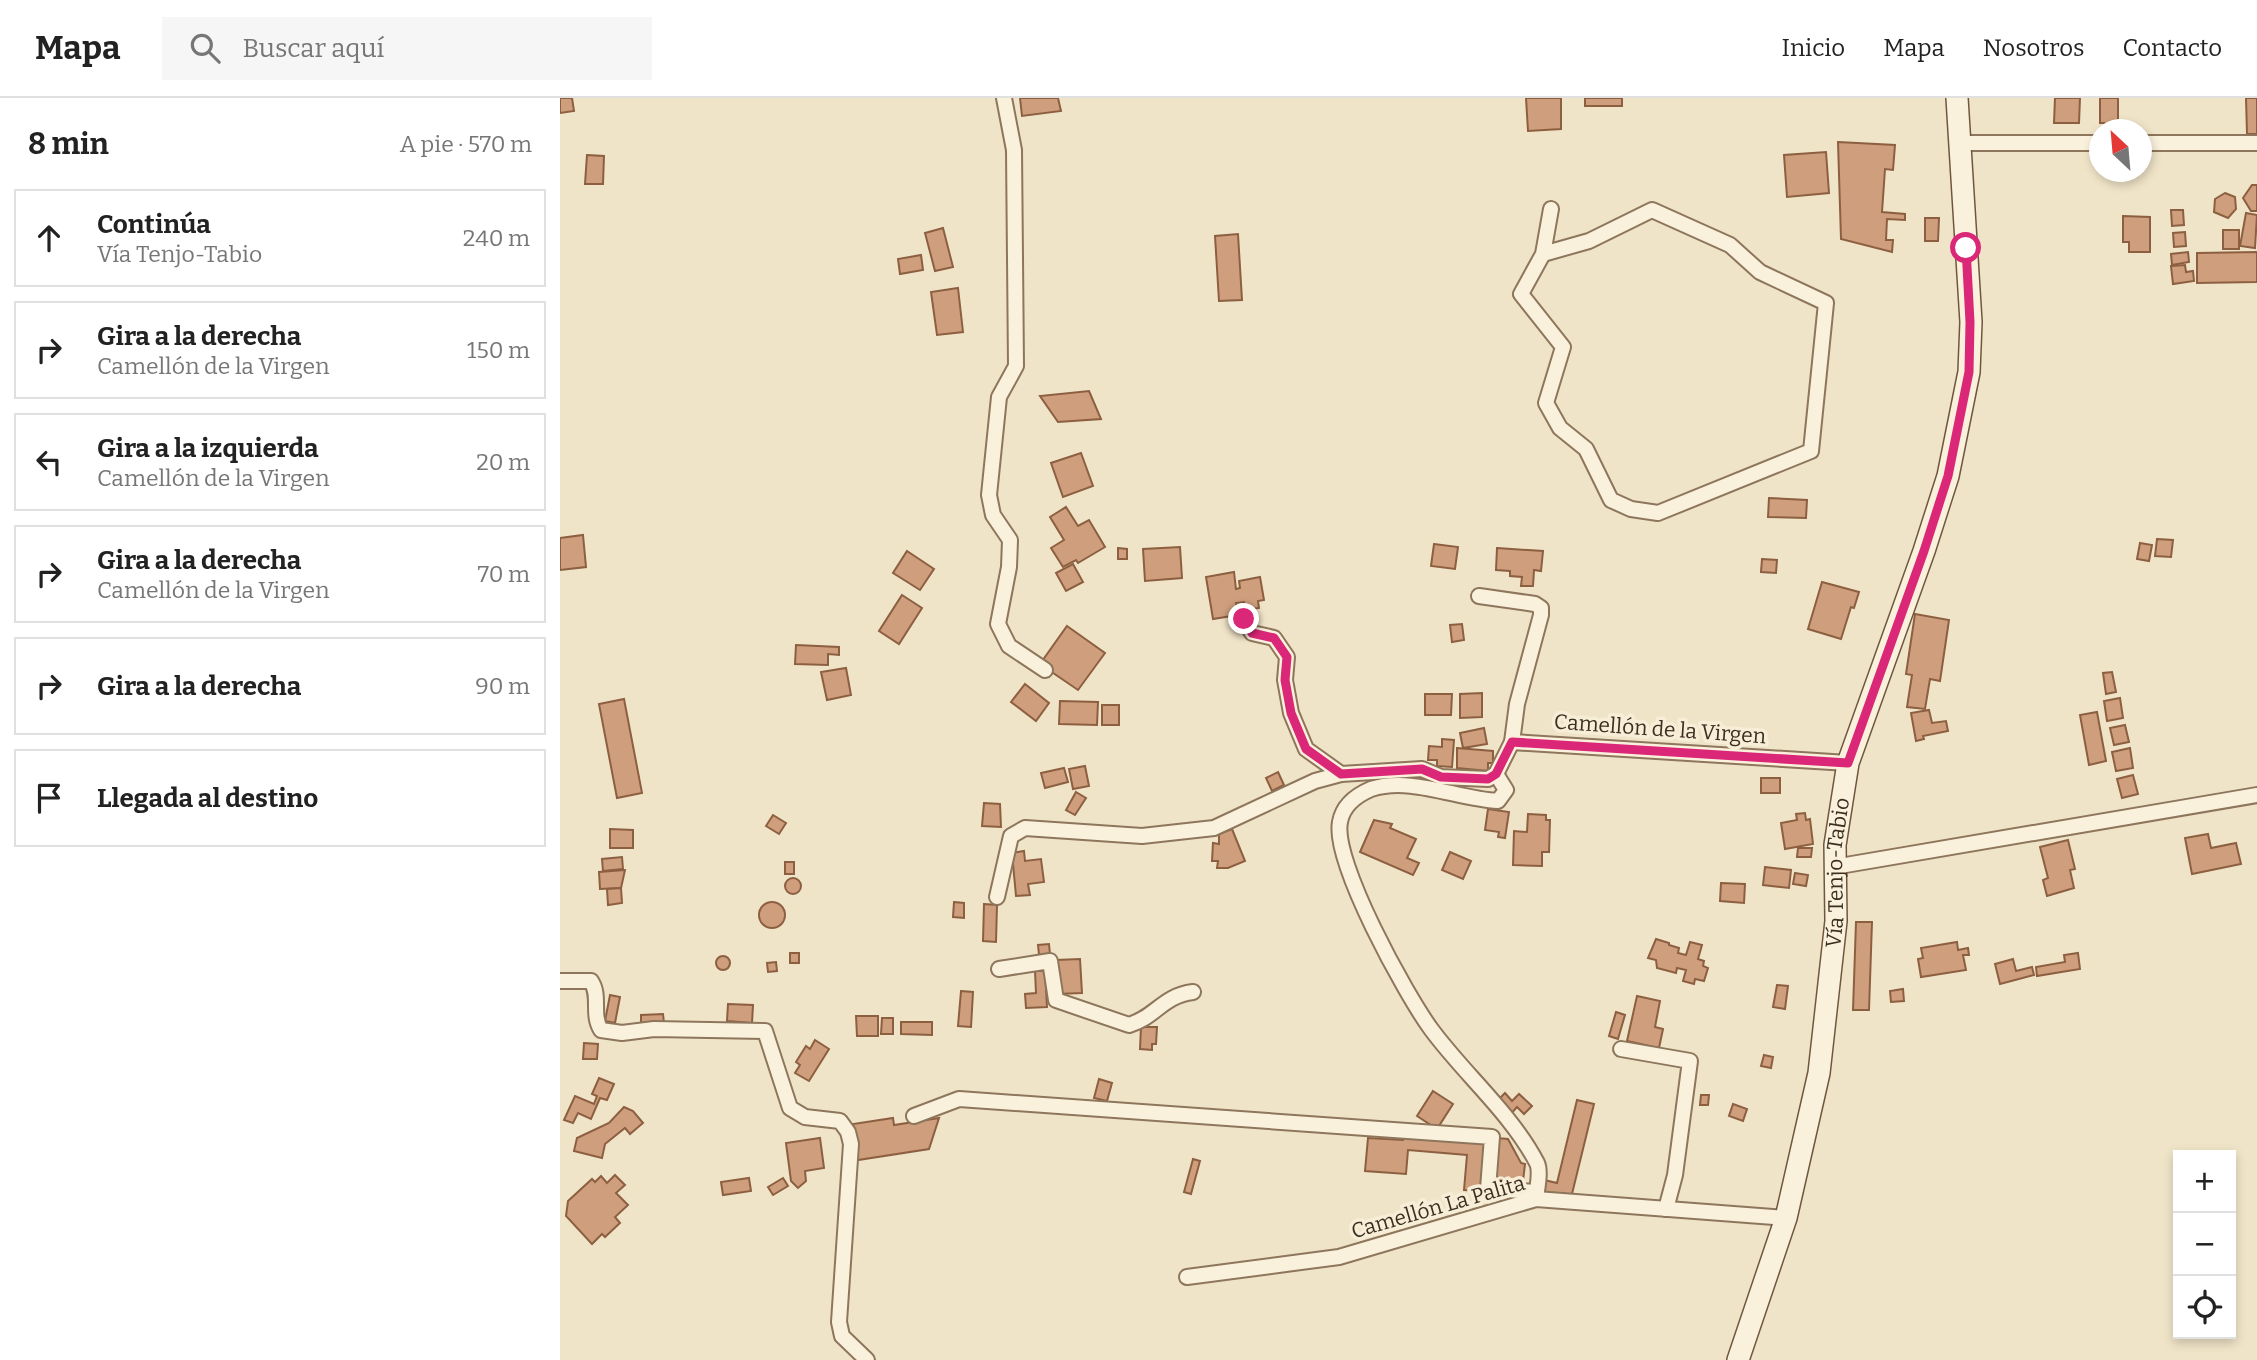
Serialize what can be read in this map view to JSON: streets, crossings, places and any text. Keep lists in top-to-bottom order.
{
  "streets": {
    "main road": ["Vía Tenjo-Tabio"],
    "street": ["Camellón de la Virgen", "Camellón La Palita"]
  },
  "crossings": [
    ["Camellón de la Virgen", "Vía Tenjo-Tabio"],
    ["Vía Tenjo-Tabio", "Camellón La Palita"]
  ],
  "north": "top left",
  "page": {
    "header": "Mapa",
    "search": "Buscar aquí",
    "nav": [
      "Inicio",
      "Mapa",
      "Nosotros",
      "Contacto"
    ],
    "heading": ["8 min", "A pie · 570 m"],
    "list": [
      ["Continúa", "Vía Tenjo-Tabio", "240 m"],
      ["Gira a la derecha", "Camellón de la Virgen", "150 m"],
      ["Gira a la izquierda", "Camellón de la Virgen", "20 m"],
      ["Gira a la derecha", "Camellón de la Virgen", "70 m"],
      ["Gira a la derecha", "90 m"],
      "Llegada al destino"
    ],
    "map_buttons": ["+", "−"]
  }
}
